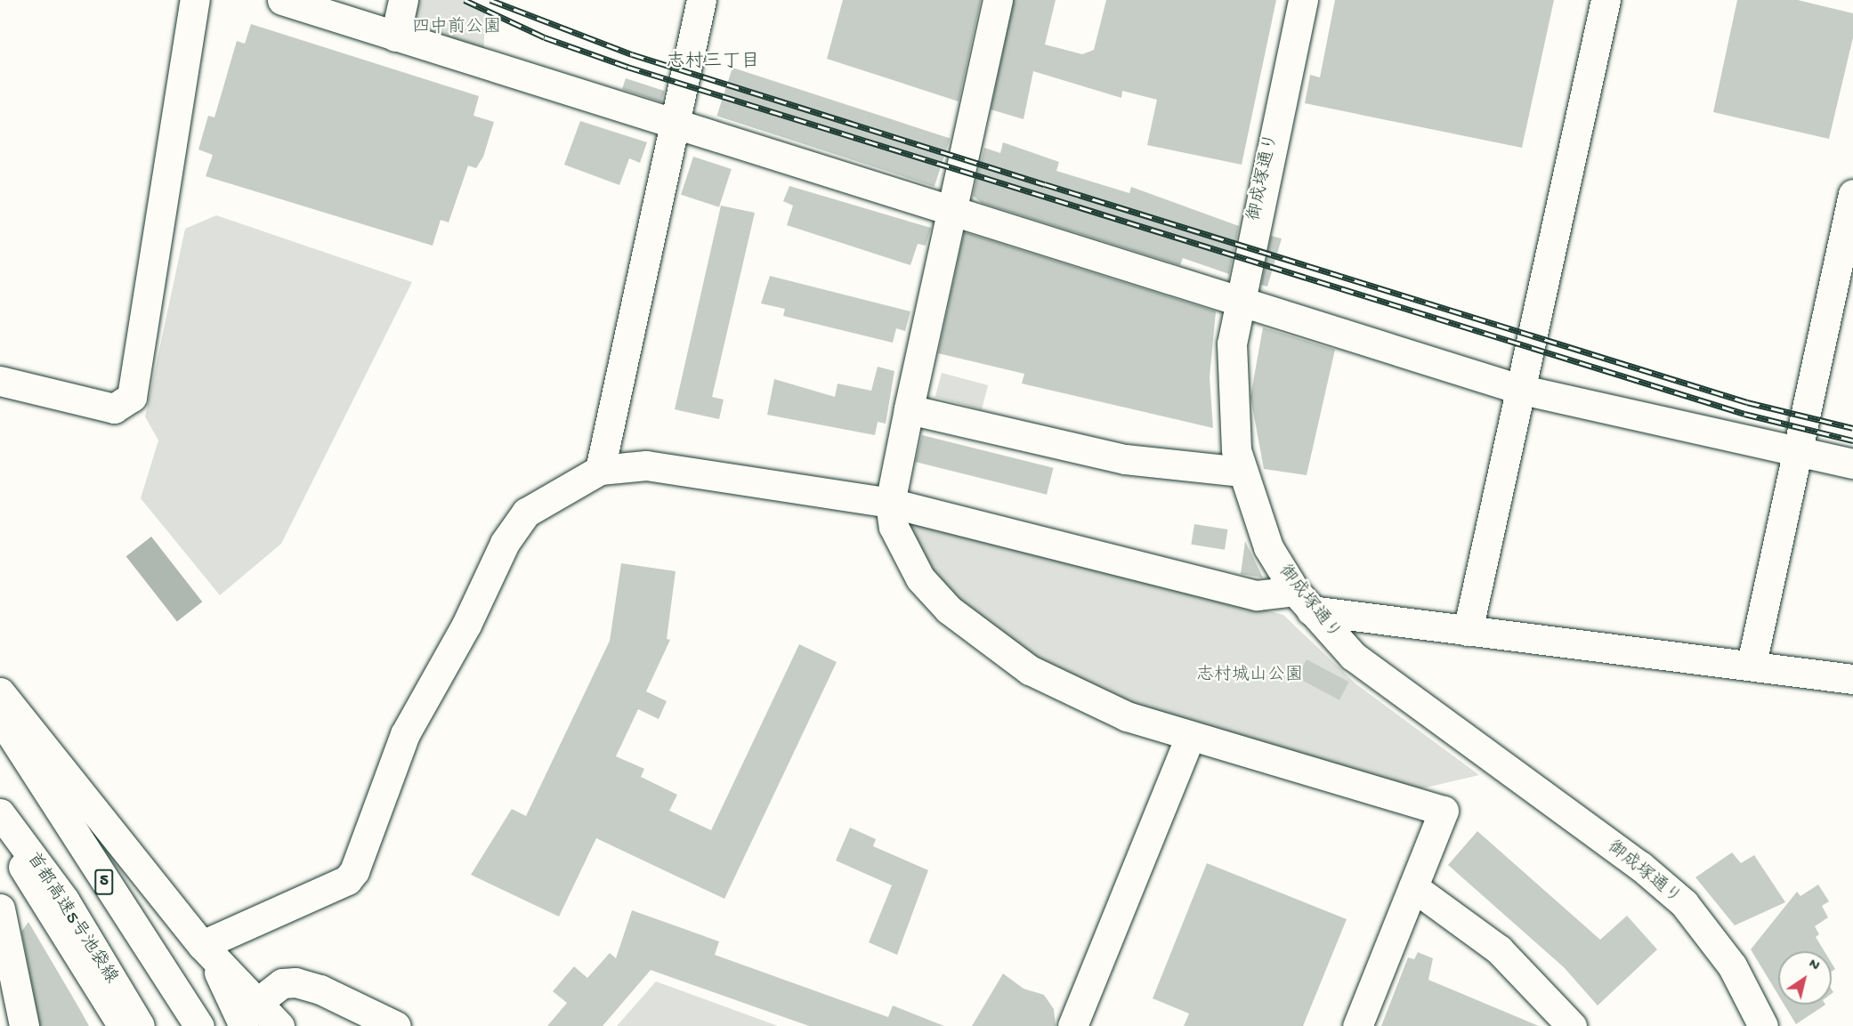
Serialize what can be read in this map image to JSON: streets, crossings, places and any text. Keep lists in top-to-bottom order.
{
  "streets": {
    "main road": ["御成塚通り", "5", "首都高速5号池袋線"]
  },
  "districts": ["志村三丁目"],
  "parks": ["四中前公園", "志村城山公園"],
  "north": "top right"
}
